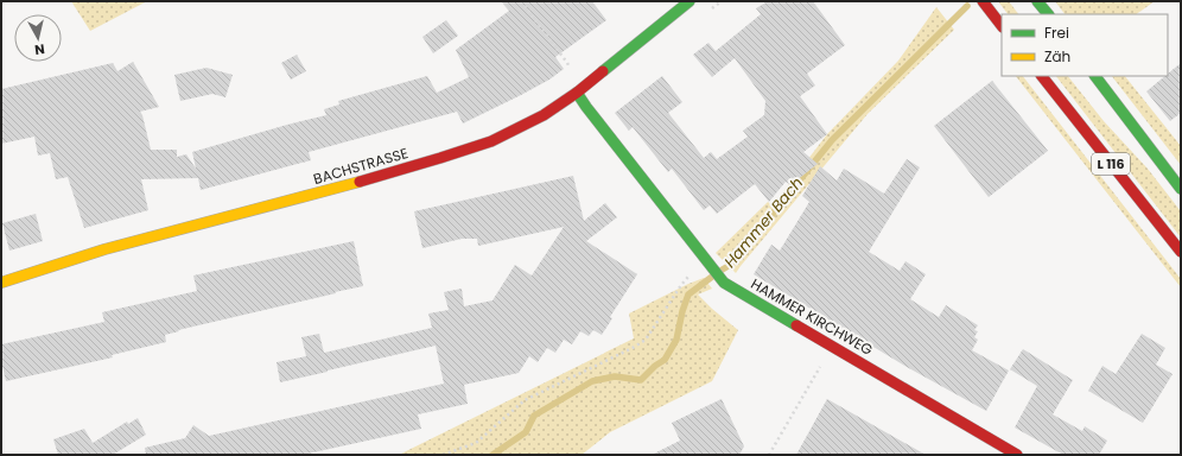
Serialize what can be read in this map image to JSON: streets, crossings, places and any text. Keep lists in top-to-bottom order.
{
  "streets": {
    "street": ["L 116", "BACHSTRASSE", "HAMMER KIRCHWEG"]
  },
  "crossings": [
    ["BACHSTRASSE", "HAMMER KIRCHWEG"]
  ],
  "water": ["Hammer Bach"],
  "legend": ["Frei", "Zäh"],
  "north": "bottom"
}
